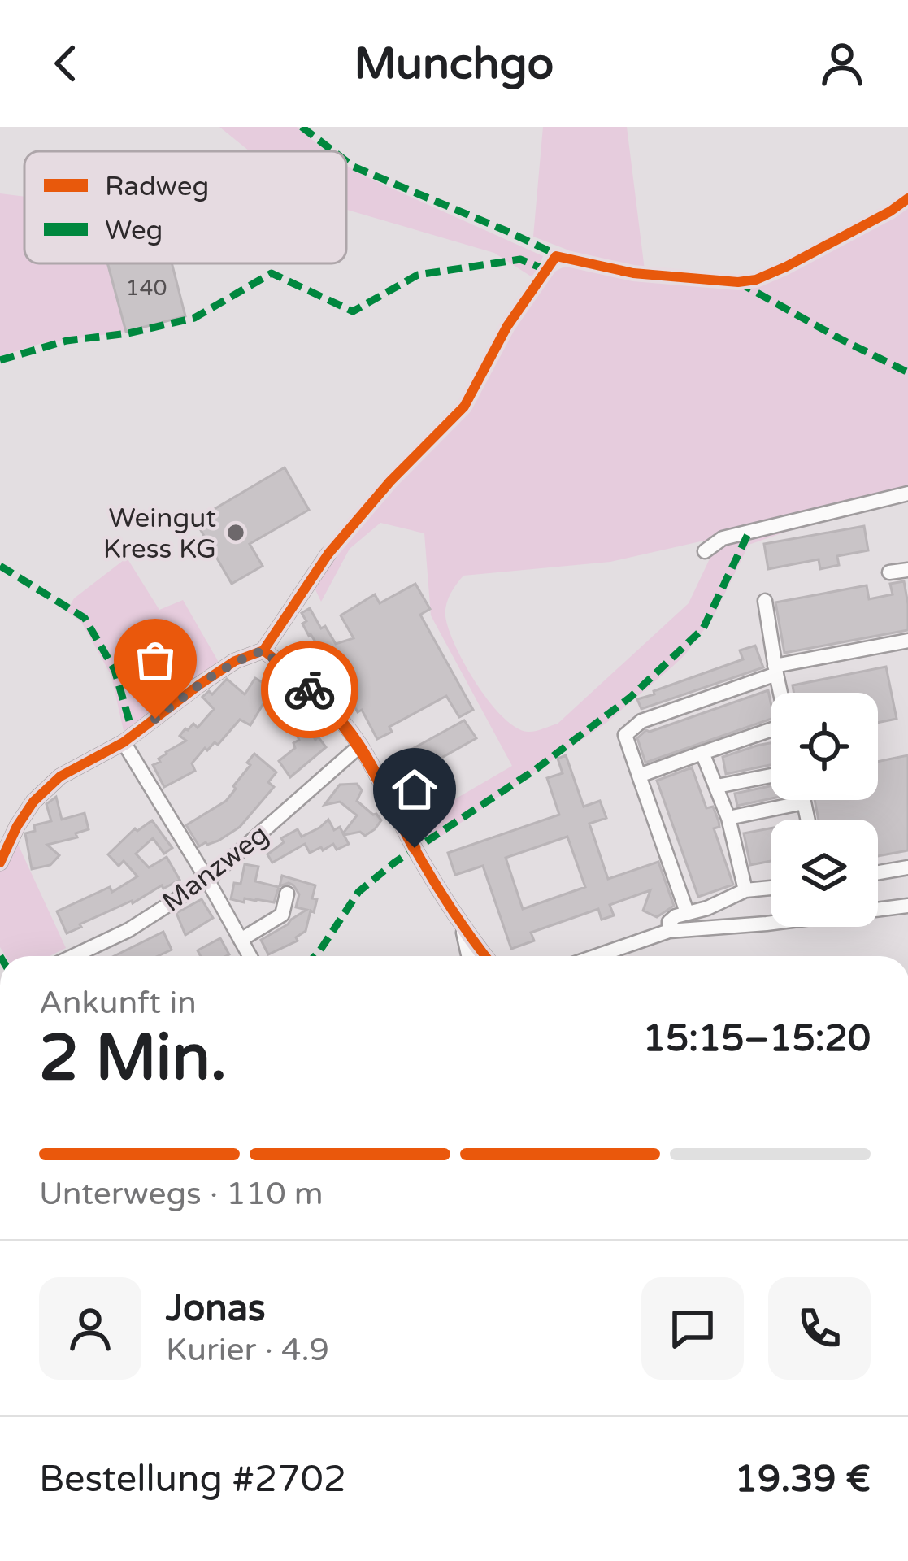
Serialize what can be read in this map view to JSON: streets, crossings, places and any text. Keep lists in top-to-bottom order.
{
  "streets": {
    "street": ["Manzweg"]
  },
  "places": ["Weingut Kress KG"],
  "house_numbers": ["140"],
  "legend": ["Radweg", "Weg"],
  "page": {
    "header": "Munchgo",
    "heading": ["2 Min.", "Ankunft in", "15:15–15:20"],
    "panel": [
      "Jonas",
      "Kurier · 4.9",
      "Bestellung #2702",
      "19.39 €"
    ],
    "bar": "Unterwegs · 110 m"
  }
}
